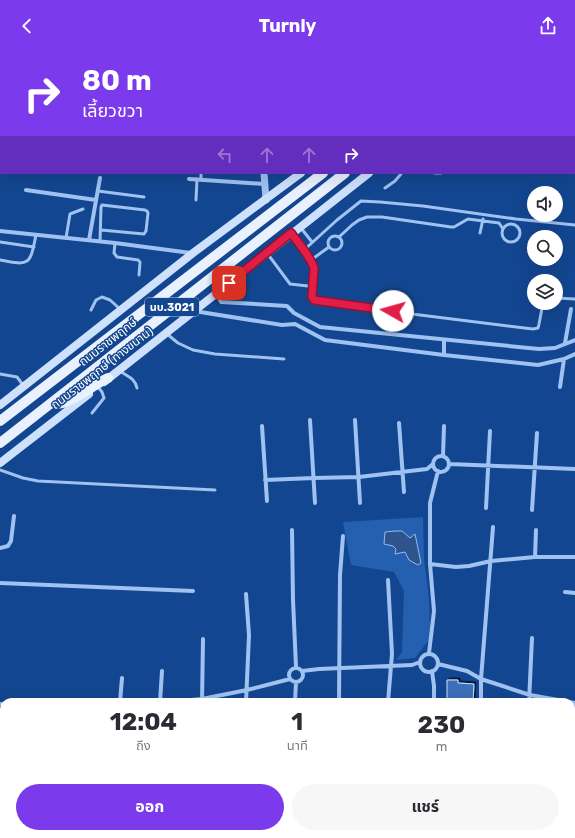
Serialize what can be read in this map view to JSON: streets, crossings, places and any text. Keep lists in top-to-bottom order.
{
  "streets": {
    "main road": ["นบ.3021", "ถนนราชพฤกษ์", "ถนนราชพฤกษ์ (ทางขนาน)"]
  },
  "page": {
    "header": "Turnly",
    "turn": ["80 m", "เลี้ยวขวา"],
    "eta": [
      "12:04",
      "ถึง",
      "1",
      "นาที",
      "230",
      "m"
    ],
    "buttons": ["ออก", "แชร์"]
  }
}
